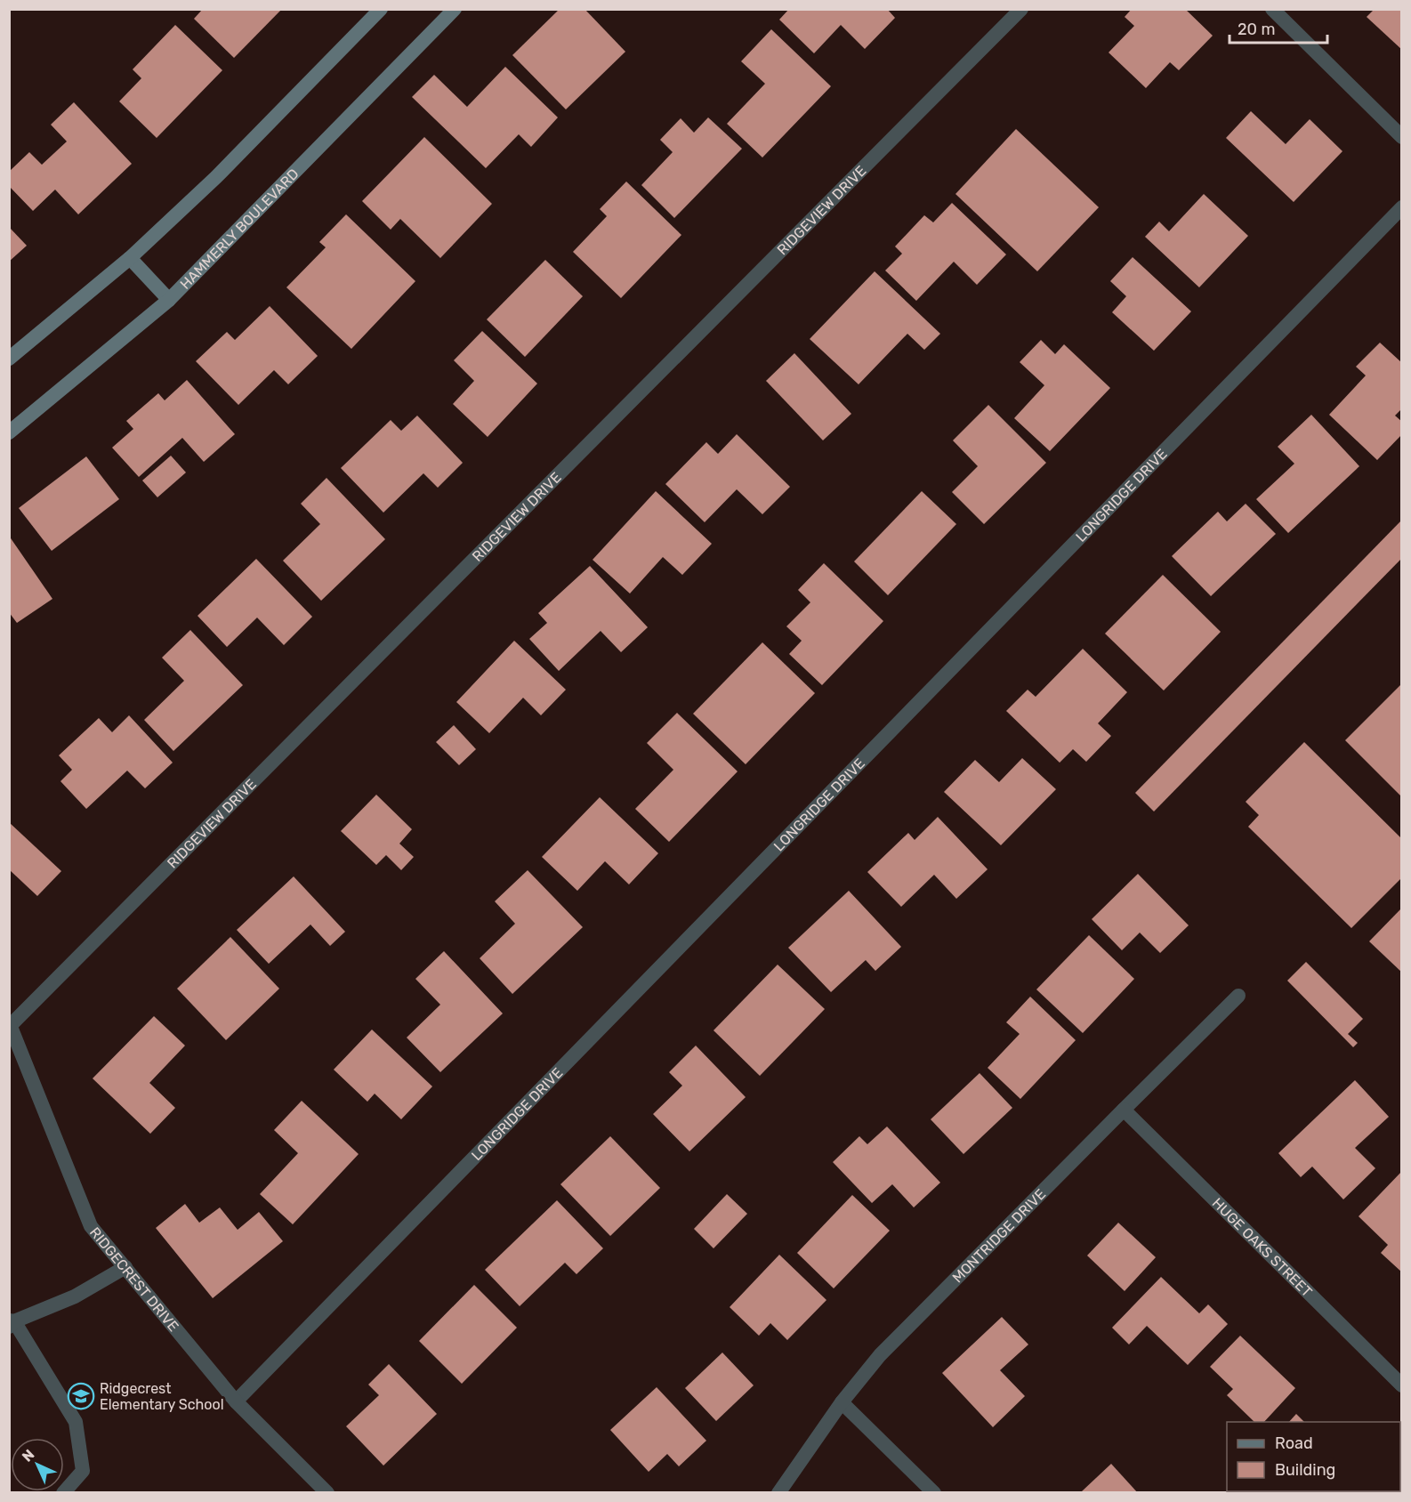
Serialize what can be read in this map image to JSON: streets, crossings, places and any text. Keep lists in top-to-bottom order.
{
  "streets": {
    "main road": ["HAMMERLY BOULEVARD"],
    "street": [
      "RIDGEVIEW DRIVE",
      "LONGRIDGE DRIVE",
      "MONTRIDGE DRIVE",
      "HUGE OAKS STREET",
      "RIDGECREST DRIVE"
    ]
  },
  "crossings": [
    ["RIDGEVIEW DRIVE", "RIDGECREST DRIVE"],
    ["LONGRIDGE DRIVE", "RIDGECREST DRIVE"],
    ["MONTRIDGE DRIVE", "HUGE OAKS STREET"]
  ],
  "places": {
    "school or university": ["Ridgecrest Elementary School"]
  },
  "legend": ["Road", "Building"],
  "scale_bar": "20 m",
  "north": "top left"
}
